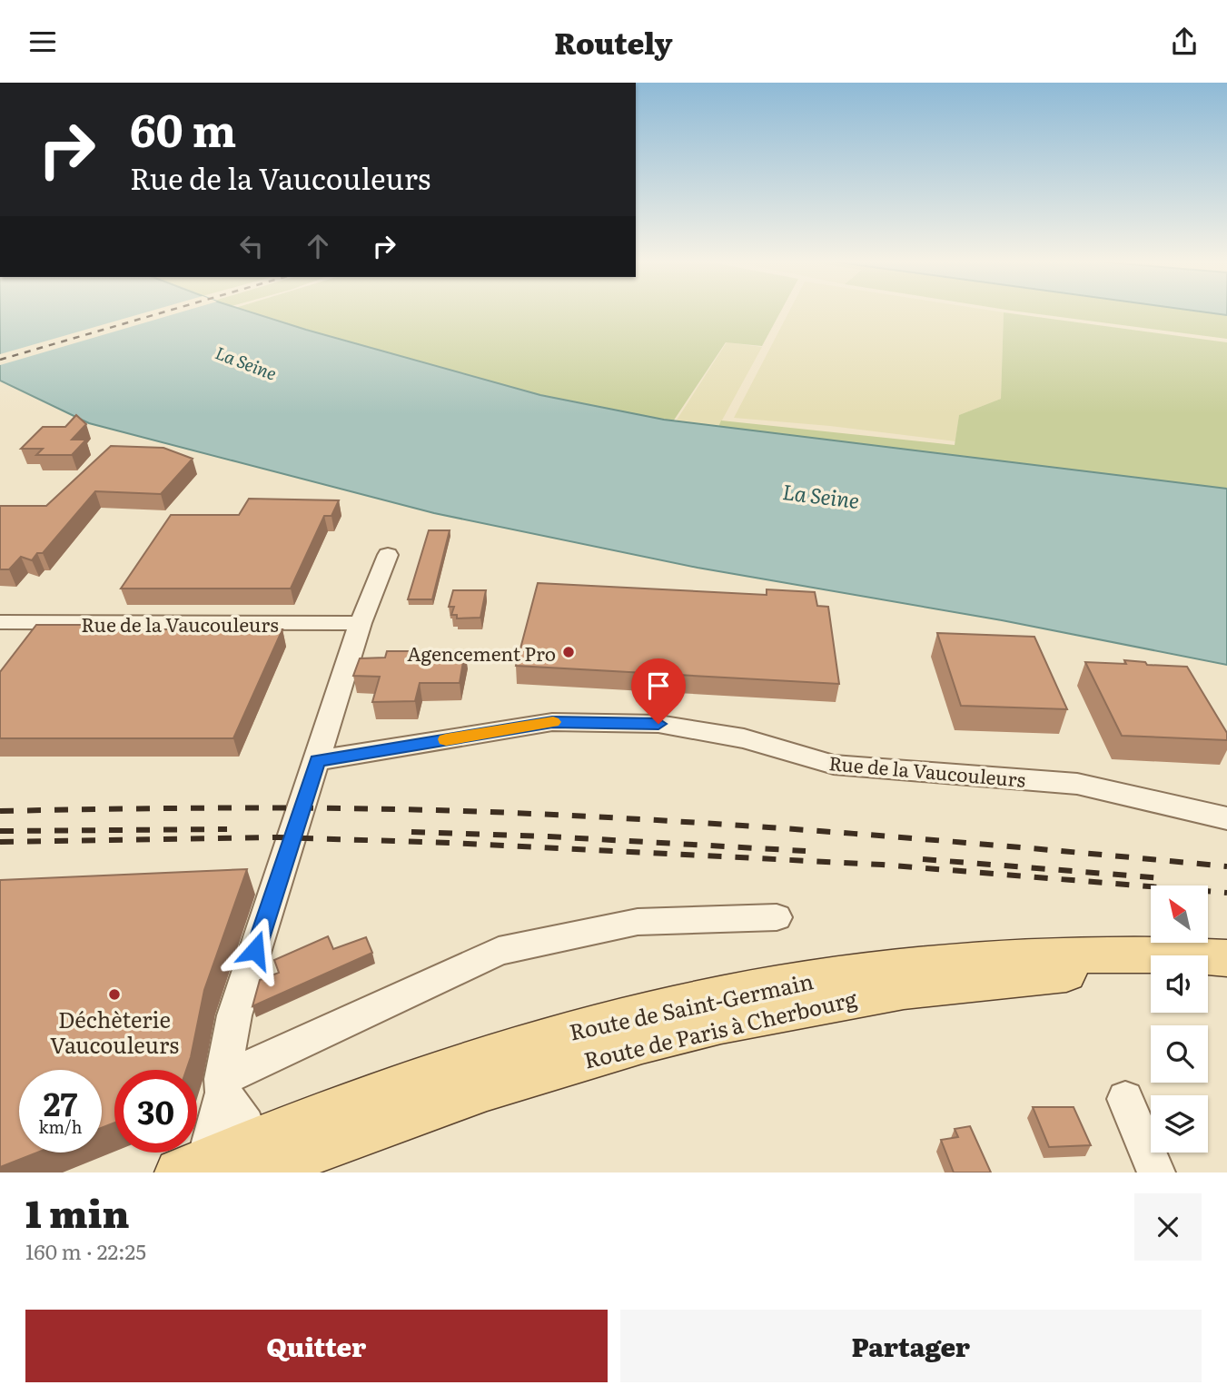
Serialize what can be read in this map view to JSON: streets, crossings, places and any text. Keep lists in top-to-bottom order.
{
  "streets": {
    "main road": ["Route de Saint-Germain", "Route de Paris à Cherbourg"],
    "street": ["Rue de la Vaucouleurs"]
  },
  "crossings": [
    ["Route de Saint-Germain", "Route de Paris à Cherbourg"]
  ],
  "water": ["La Seine"],
  "places": ["Agencement Pro", "Déchèterie Vaucouleurs"],
  "north": "top left",
  "page": {
    "header": "Routely",
    "turn": ["60 m", "Rue de la Vaucouleurs"],
    "speed": "27 km/h",
    "limit": "30",
    "heading": ["1 min", "160 m · 22:25"],
    "buttons": ["Quitter", "Partager"]
  }
}
